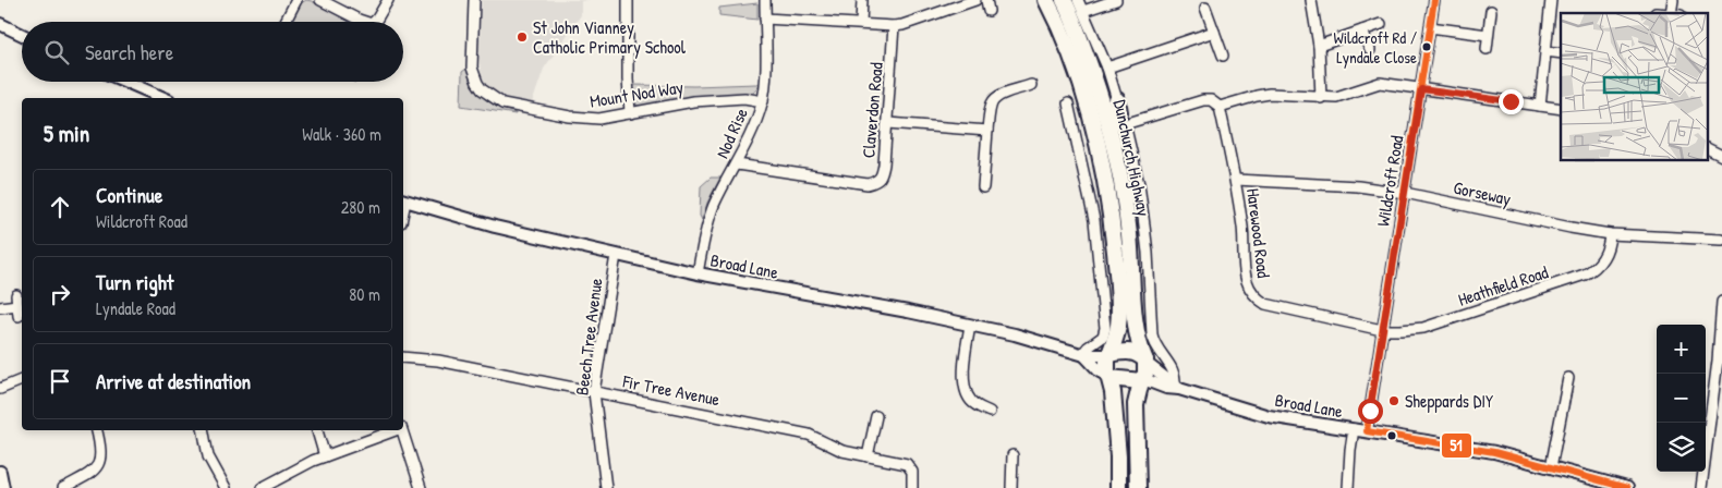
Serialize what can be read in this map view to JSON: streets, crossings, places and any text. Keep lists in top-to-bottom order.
{
  "streets": {
    "highway": ["Dunchurch Highway"],
    "street": [
      "Mount Nod Way",
      "Claverdon Road",
      "Nod Rise",
      "Wildcroft Road",
      "Gorseway",
      "Harewood Road",
      "Broad Lane",
      "Heathfield Road",
      "Beech Tree Avenue",
      "Fir Tree Avenue"
    ]
  },
  "crossings": [
    ["Mount Nod Way", "Nod Rise"],
    ["Claverdon Road", "Nod Rise"],
    ["Nod Rise", "Broad Lane"],
    ["Dunchurch Highway", "Harewood Road"],
    ["Dunchurch Highway", "Broad Lane"],
    ["Wildcroft Road", "Gorseway"],
    ["Wildcroft Road", "Harewood Road"],
    ["Wildcroft Road", "Broad Lane"],
    ["Wildcroft Road", "Heathfield Road"],
    ["Gorseway", "Harewood Road"],
    ["Gorseway", "Heathfield Road"],
    ["Harewood Road", "Heathfield Road"],
    ["Broad Lane", "Beech Tree Avenue"],
    ["Beech Tree Avenue", "Fir Tree Avenue"]
  ],
  "places": ["St John Vianney Catholic Primary School", "Wildcroft Rd / Lyndale Close", "Sheppards DIY"],
  "lines": ["transit line 51"],
  "page": {
    "search": "Search here",
    "heading": ["5 min", "Walk · 360 m"],
    "list": [
      ["Continue", "Wildcroft Road", "280 m"],
      ["Turn right", "Lyndale Road", "80 m"],
      "Arrive at destination"
    ],
    "map_buttons": ["+", "−"]
  }
}
